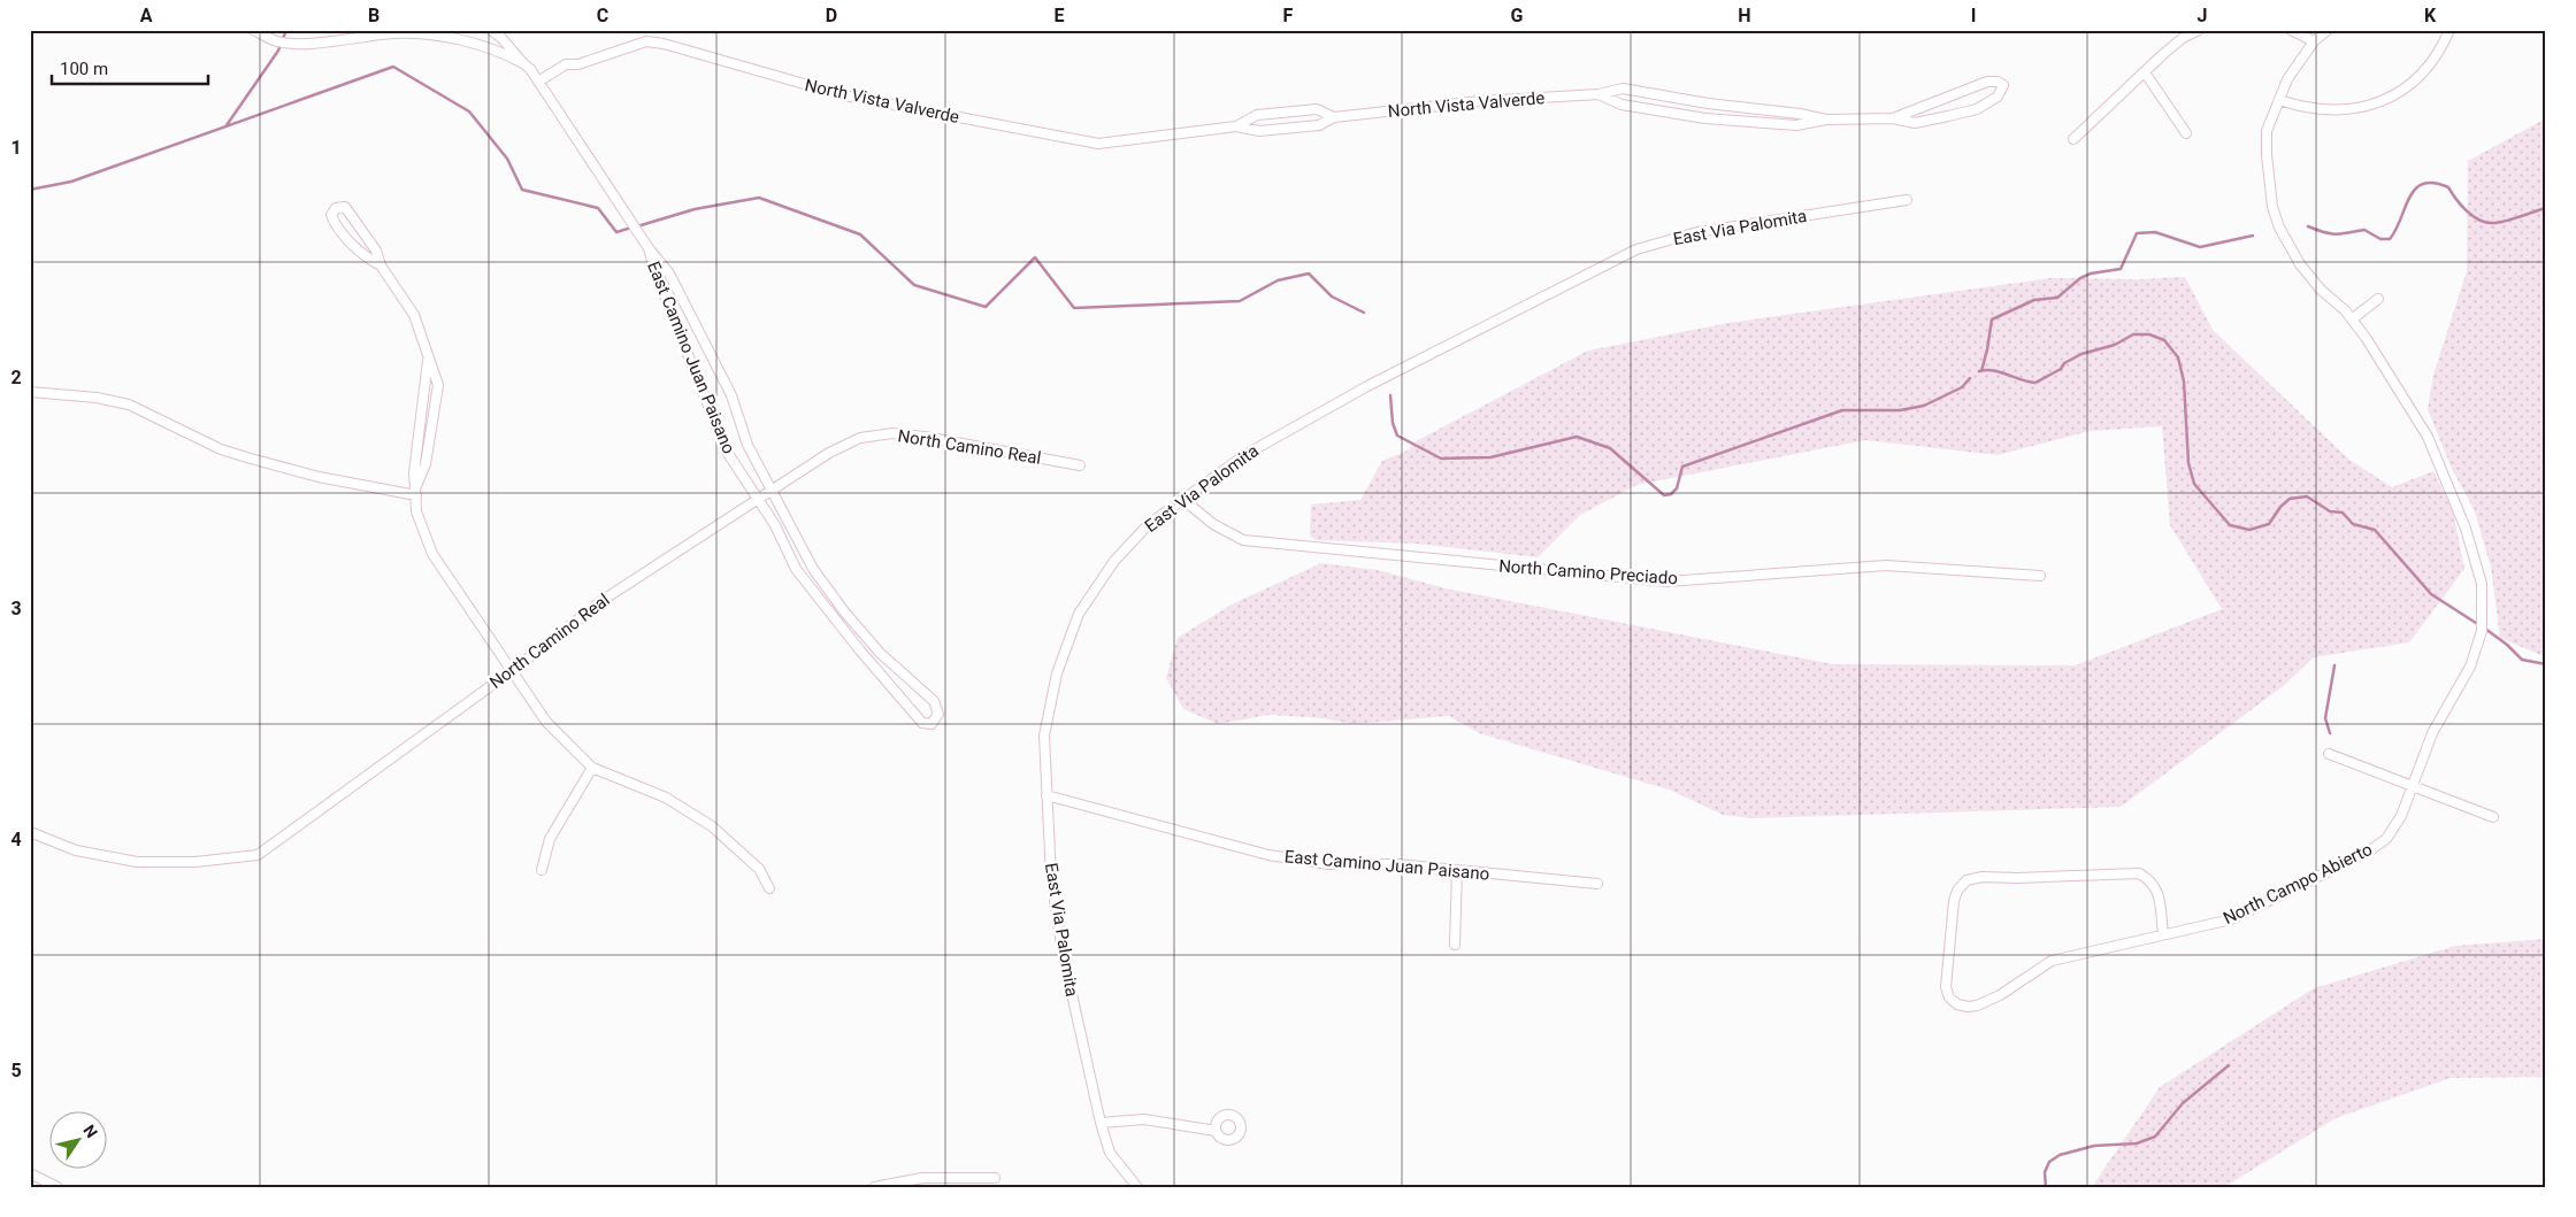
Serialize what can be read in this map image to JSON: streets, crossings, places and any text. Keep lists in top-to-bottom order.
{
  "streets": {
    "street": [
      "North Vista Valverde",
      "East Via Palomita",
      "East Camino Juan Paisano",
      "North Camino Real",
      "North Camino Preciado",
      "North Campo Abierto"
    ]
  },
  "crossings": [
    ["North Vista Valverde", "East Camino Juan Paisano"],
    ["East Via Palomita", "East Camino Juan Paisano"],
    ["East Via Palomita", "North Camino Preciado"],
    ["East Camino Juan Paisano", "North Camino Real"]
  ],
  "scale_bar": "100 m",
  "north": "top right",
  "grid": {
    "columns": [
      "A",
      "B",
      "C",
      "D",
      "E",
      "F",
      "G",
      "H",
      "I",
      "J",
      "K"
    ],
    "rows": [
      "1",
      "2",
      "3",
      "4",
      "5"
    ]
  }
}
